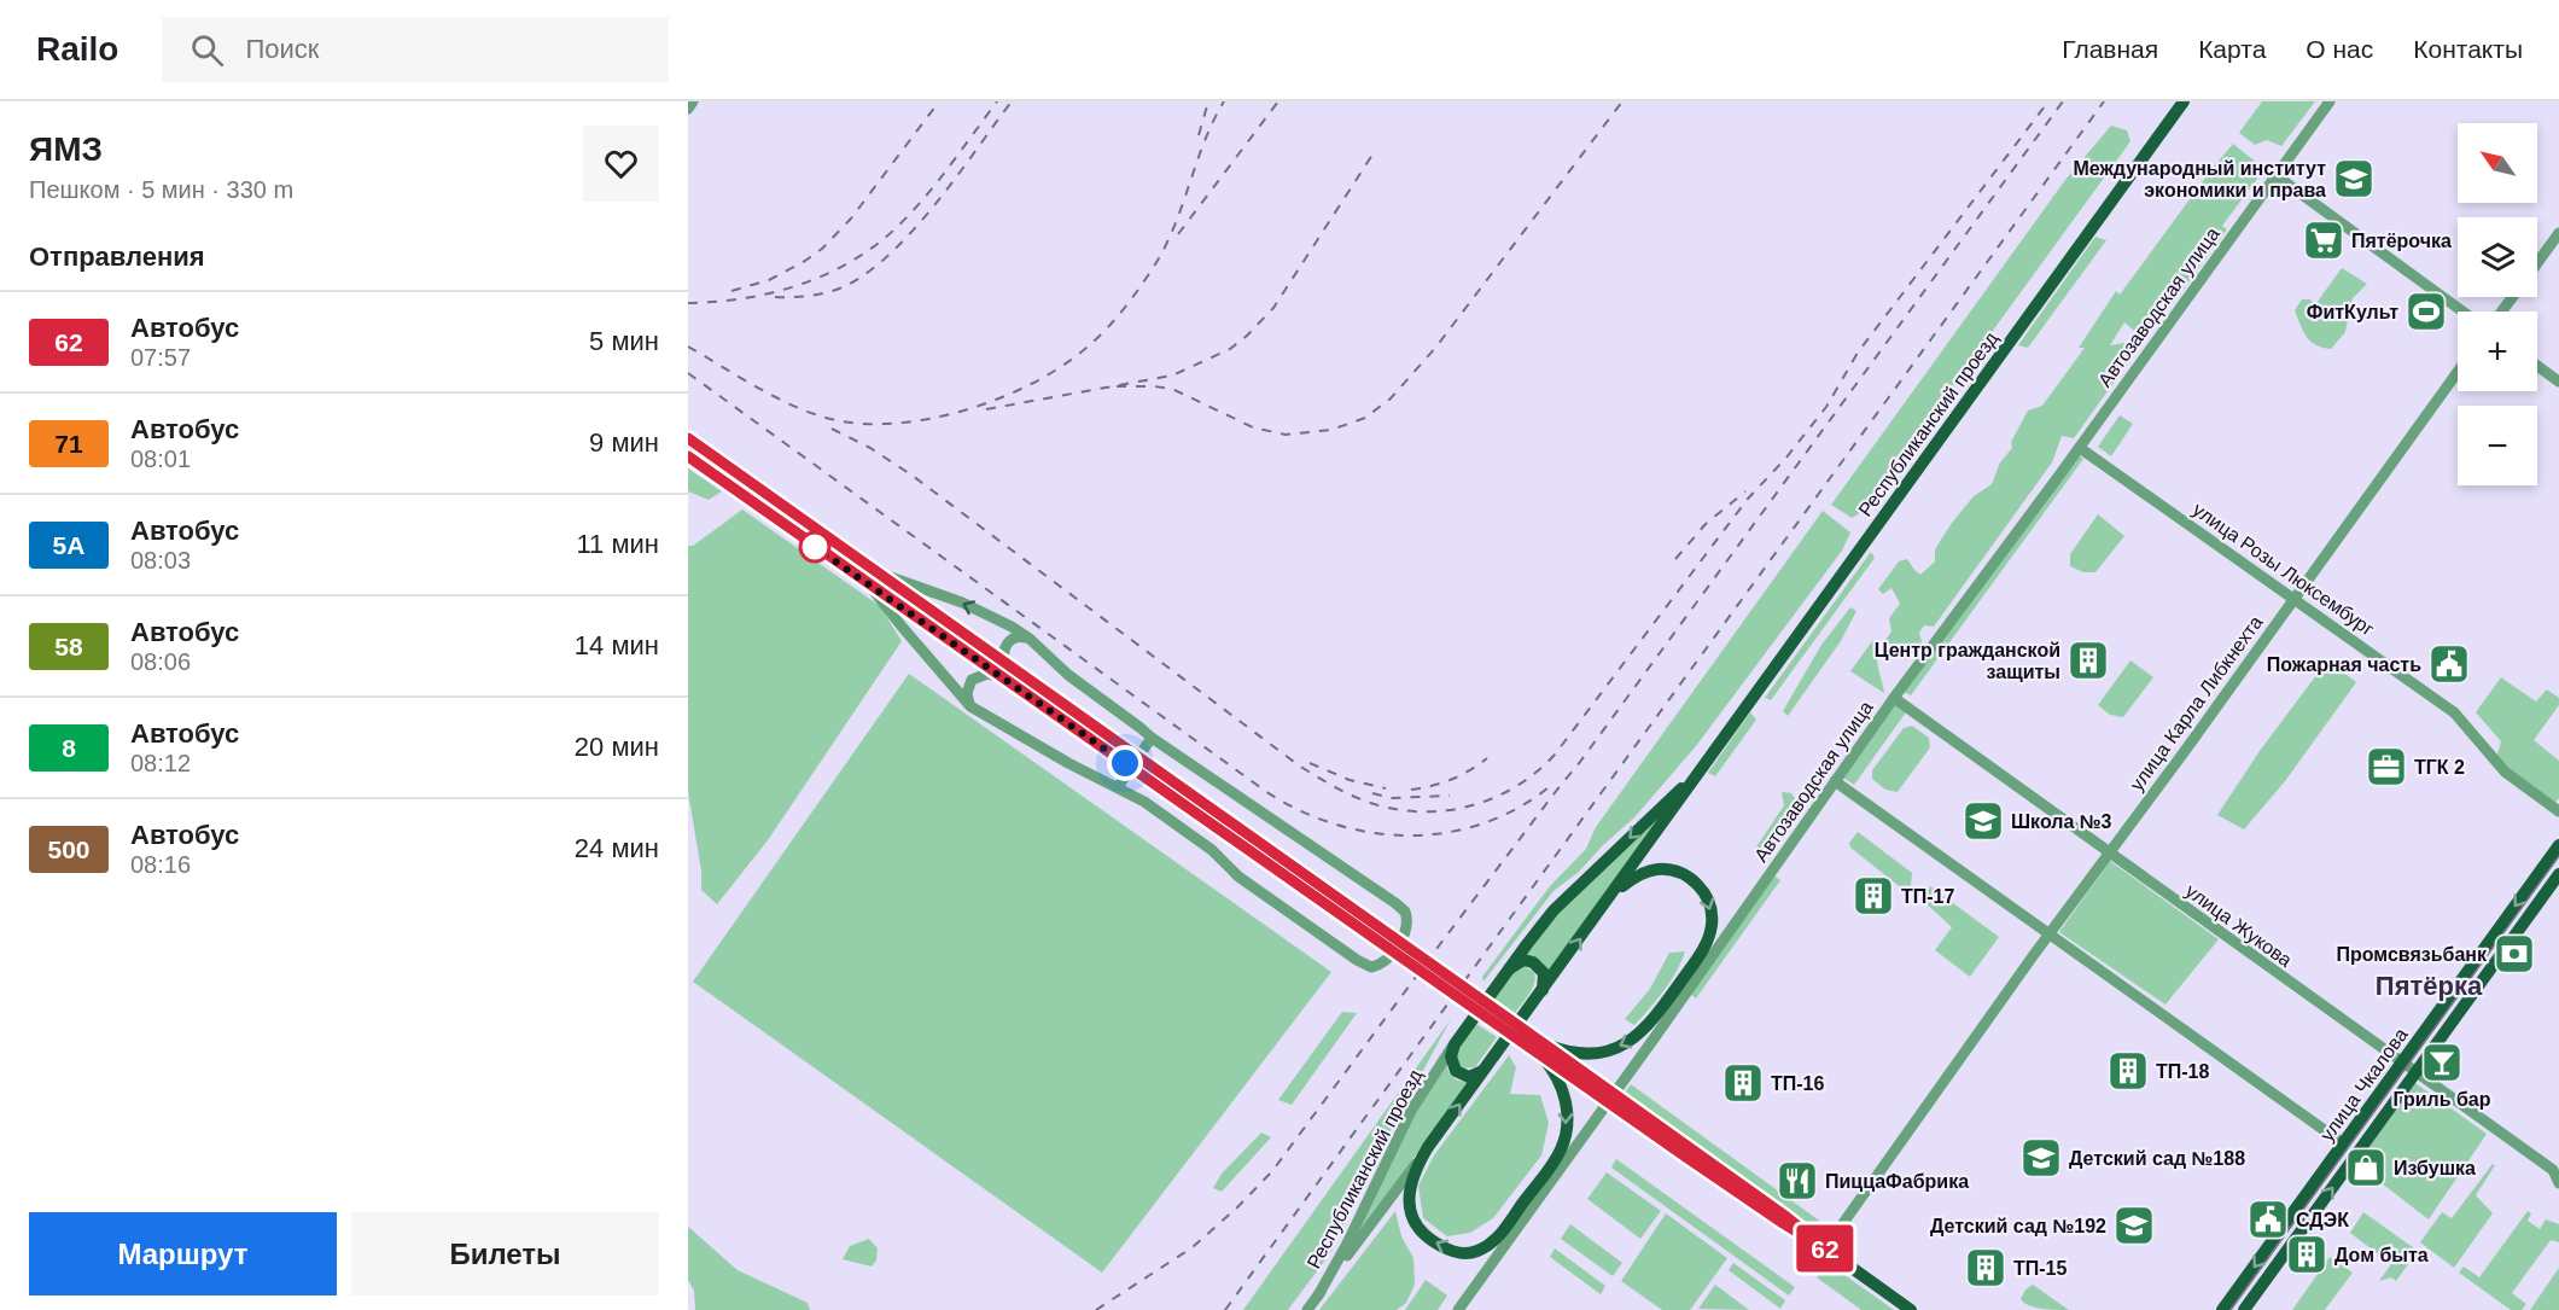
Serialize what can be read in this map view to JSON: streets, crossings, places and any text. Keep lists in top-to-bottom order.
{
  "streets": {
    "main road": ["Республиканский проезд", "улица Чкалова"],
    "street": [
      "Автозаводская улица",
      "улица Розы Люксембург",
      "улица Карла Либкнехта",
      "улица Жукова"
    ]
  },
  "crossings": [
    ["Автозаводская улица", "улица Розы Люксембург"],
    ["Автозаводская улица", "улица Жукова"],
    ["улица Розы Люксембург", "улица Карла Либкнехта"],
    ["улица Карла Либкнехта", "улица Жукова"],
    ["улица Жукова", "улица Чкалова"]
  ],
  "districts": ["Пятёрка"],
  "places": {
    "school or university": [
      "Международный институт экономики и права",
      "Школа №3",
      "Детский сад №188",
      "Детский сад №192"
    ],
    "supermarket": ["Пятёрочка"],
    "sports": ["ФитКульт"],
    "building": [
      "Центр гражданской защиты",
      "ТП-17",
      "ТП-18",
      "ТП-16",
      "Дом быта",
      "ТП-15"
    ],
    "public building": ["Пожарная часть", "СДЭК"],
    "office": ["ТГК 2"],
    "bank": ["Промсвязьбанк"],
    "bar": ["Гриль бар"],
    "shop": ["Избушка"],
    "restaurant": ["ПиццаФабрика"]
  },
  "lines": ["bus line 62"],
  "north": "top left",
  "page": {
    "header": "Railo",
    "search": "Поиск",
    "nav": [
      "Главная",
      "Карта",
      "О нас",
      "Контакты"
    ],
    "heading": [
      ["ЯМЗ", "Пешком · 5 мин · 330 m"],
      "Отправления"
    ],
    "on_map": "62",
    "map_buttons": ["+", "−"],
    "list": [
      {
        "mark": "62",
        "name": "Автобус",
        "note": "07:57",
        "value": "5 мин"
      },
      {
        "mark": "71",
        "name": "Автобус",
        "note": "08:01",
        "value": "9 мин"
      },
      {
        "mark": "5А",
        "name": "Автобус",
        "note": "08:03",
        "value": "11 мин"
      },
      {
        "mark": "58",
        "name": "Автобус",
        "note": "08:06",
        "value": "14 мин"
      },
      {
        "mark": "8",
        "name": "Автобус",
        "note": "08:12",
        "value": "20 мин"
      },
      {
        "mark": "500",
        "name": "Автобус",
        "note": "08:16",
        "value": "24 мин"
      }
    ],
    "buttons": ["Маршрут", "Билеты"]
  }
}
